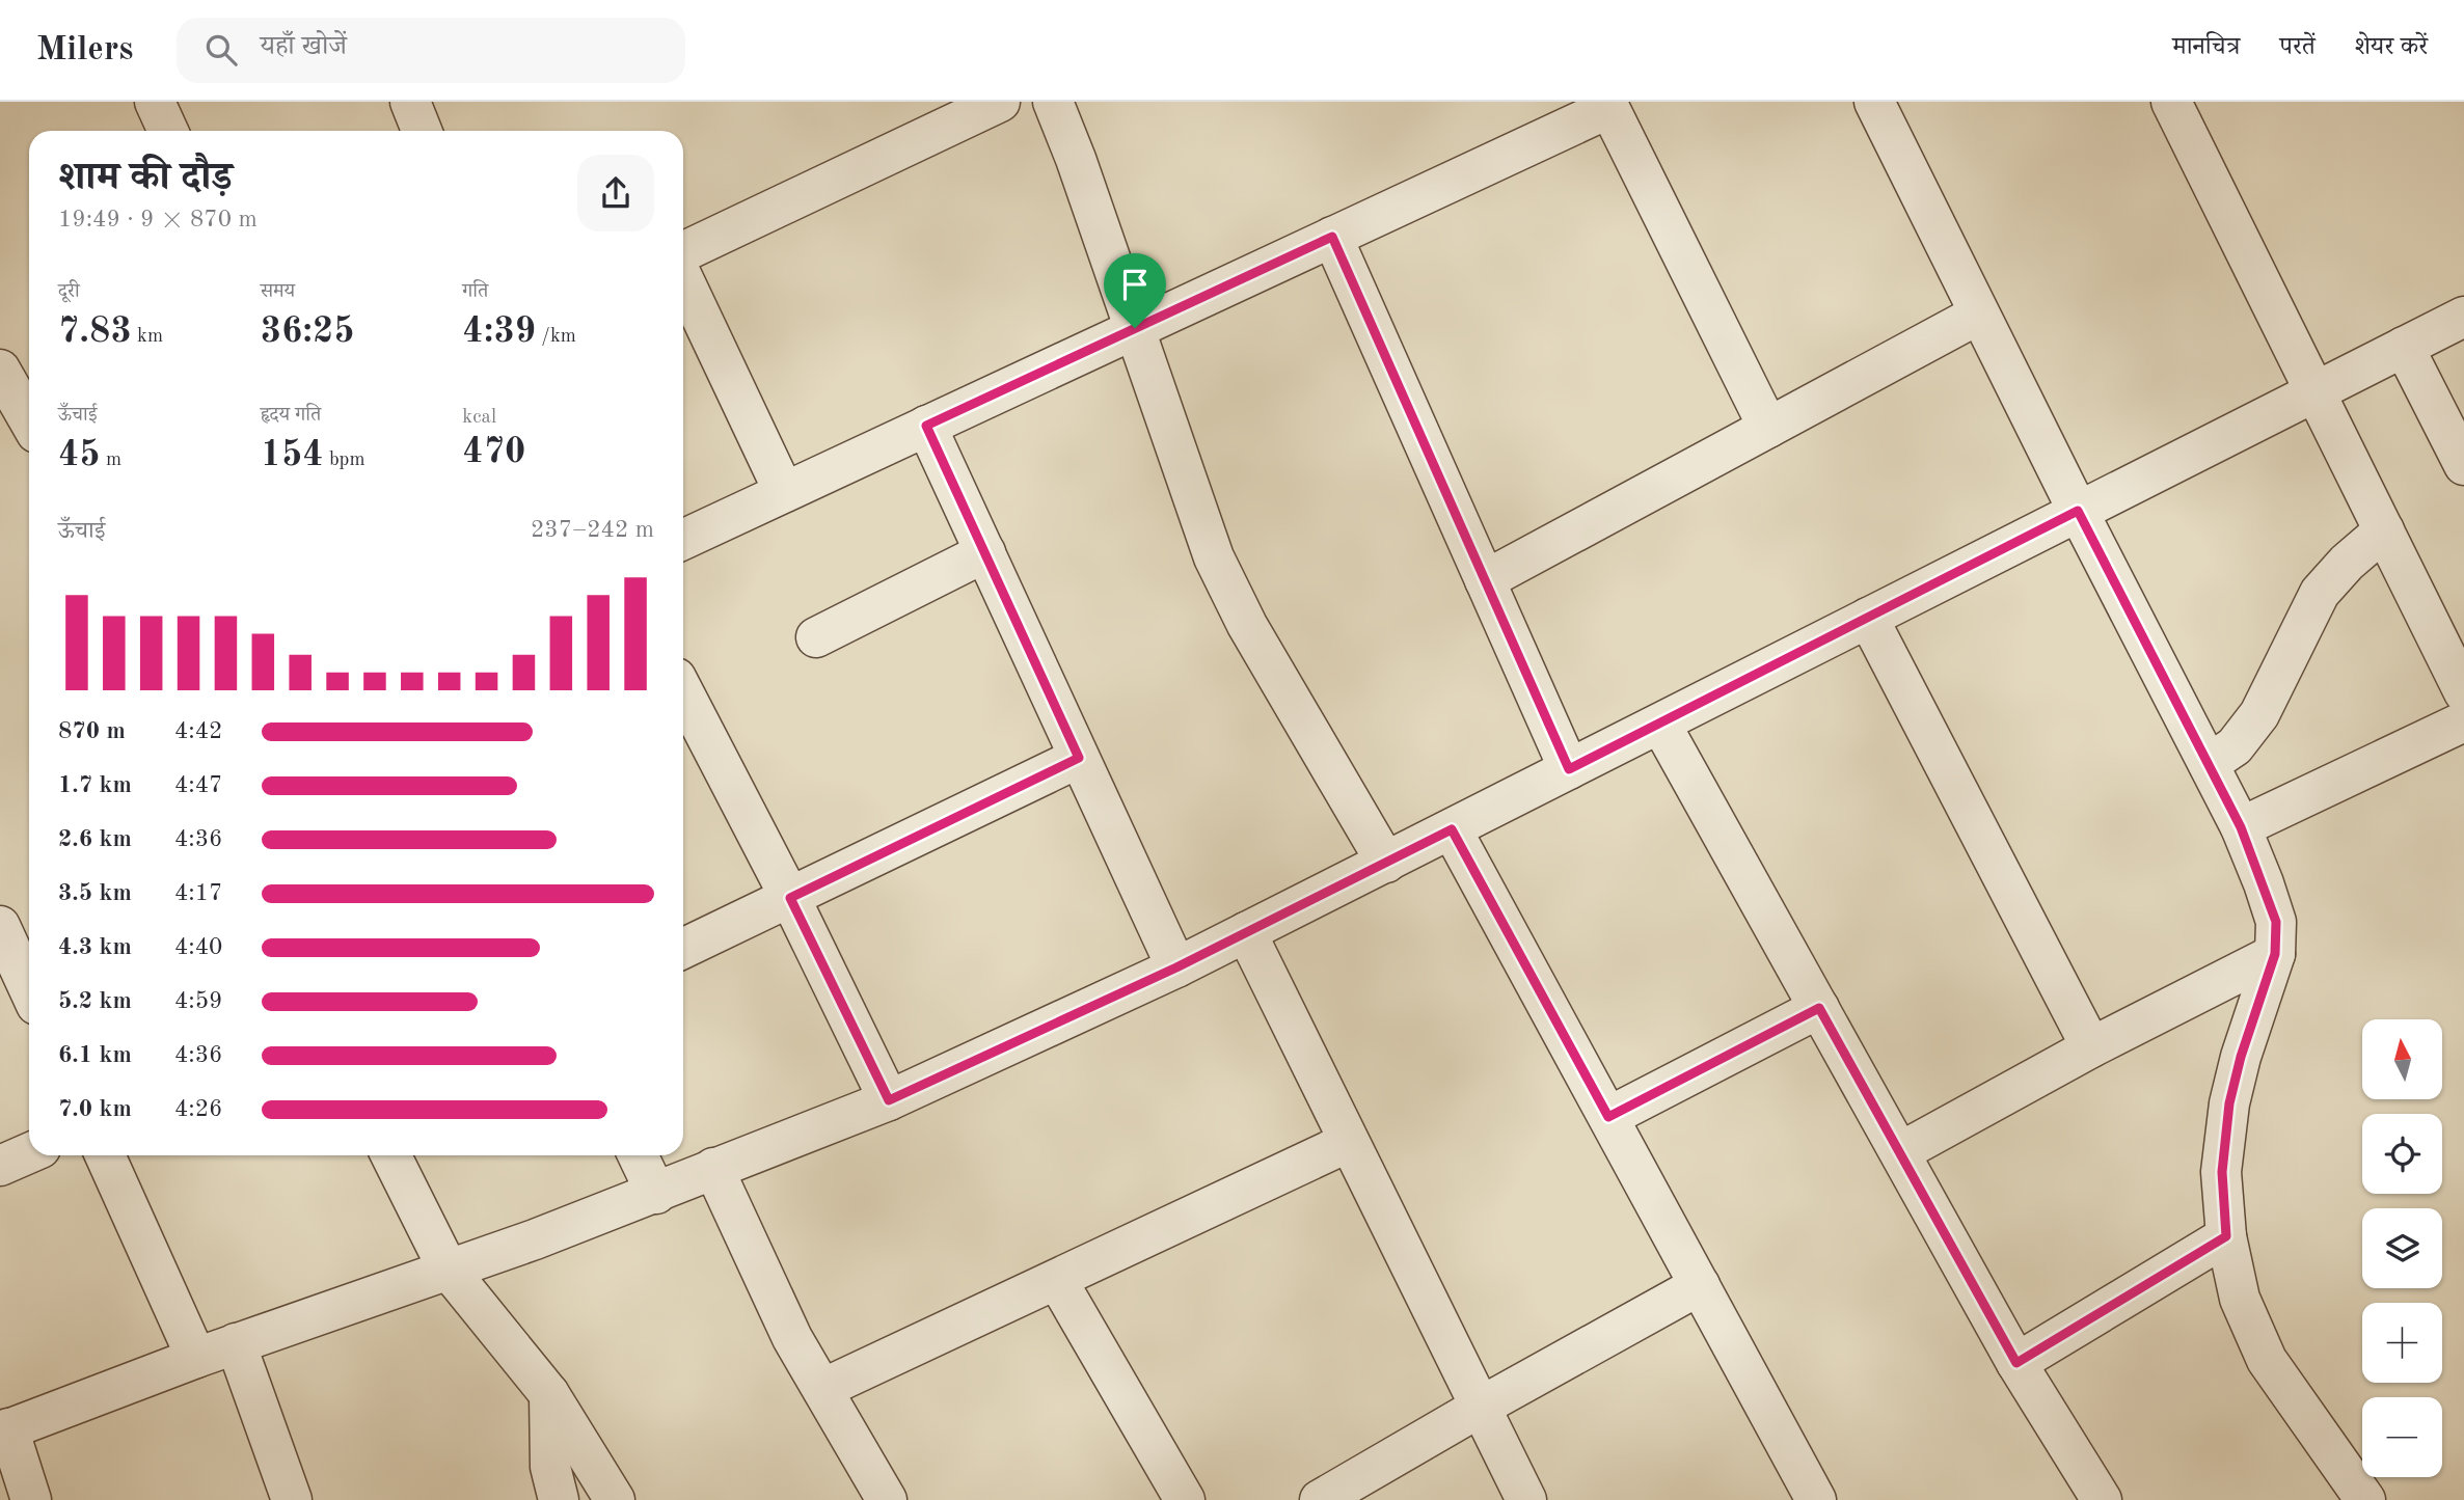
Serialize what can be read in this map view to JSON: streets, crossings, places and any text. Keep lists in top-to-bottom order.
{
  "north": "top",
  "page": {
    "header": "Milers",
    "search": "यहाँ खोजें",
    "nav": ["मानचित्र", "परतें", "शेयर करें"],
    "heading": ["शाम की दौड़", "19:49 · 9 × 870 m"],
    "stats": [
      ["दूरी", "7.83 km"],
      ["समय", "36:25"],
      ["गति", "4:39 /km"],
      ["ऊँचाई", "45 m"],
      ["हृदय गति", "154 bpm"],
      ["kcal", "470"]
    ],
    "chart": ["ऊँचाई", "237–242 m"],
    "list": [
      {
        "name": "870 m",
        "note": "4:42"
      },
      {
        "name": "1.7 km",
        "note": "4:47"
      },
      {
        "name": "2.6 km",
        "note": "4:36"
      },
      {
        "name": "3.5 km",
        "note": "4:17"
      },
      {
        "name": "4.3 km",
        "note": "4:40"
      },
      {
        "name": "5.2 km",
        "note": "4:59"
      },
      {
        "name": "6.1 km",
        "note": "4:36"
      },
      {
        "name": "7.0 km",
        "note": "4:26"
      }
    ],
    "map_buttons": ["+", "−"]
  }
}
